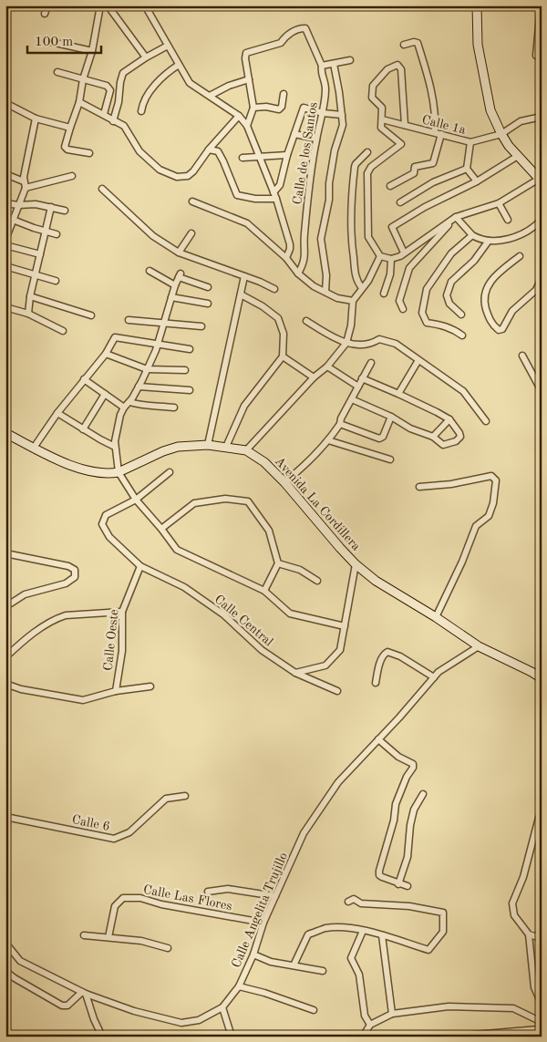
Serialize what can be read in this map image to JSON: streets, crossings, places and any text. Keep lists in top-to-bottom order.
{
  "streets": {
    "main road": ["Avenida La Cordillera"],
    "street": [
      "Calle 1a",
      "Calle de los Santos",
      "Calle Central",
      "Calle Oeste",
      "Calle 6",
      "Calle Las Flores",
      "Calle Angelita Trujillo"
    ]
  },
  "crossings": [
    ["Avenida La Cordillera", "Calle Angelita Trujillo"],
    ["Calle Central", "Calle Oeste"],
    ["Calle Las Flores", "Calle Angelita Trujillo"]
  ],
  "scale_bar": "100 m"
}
